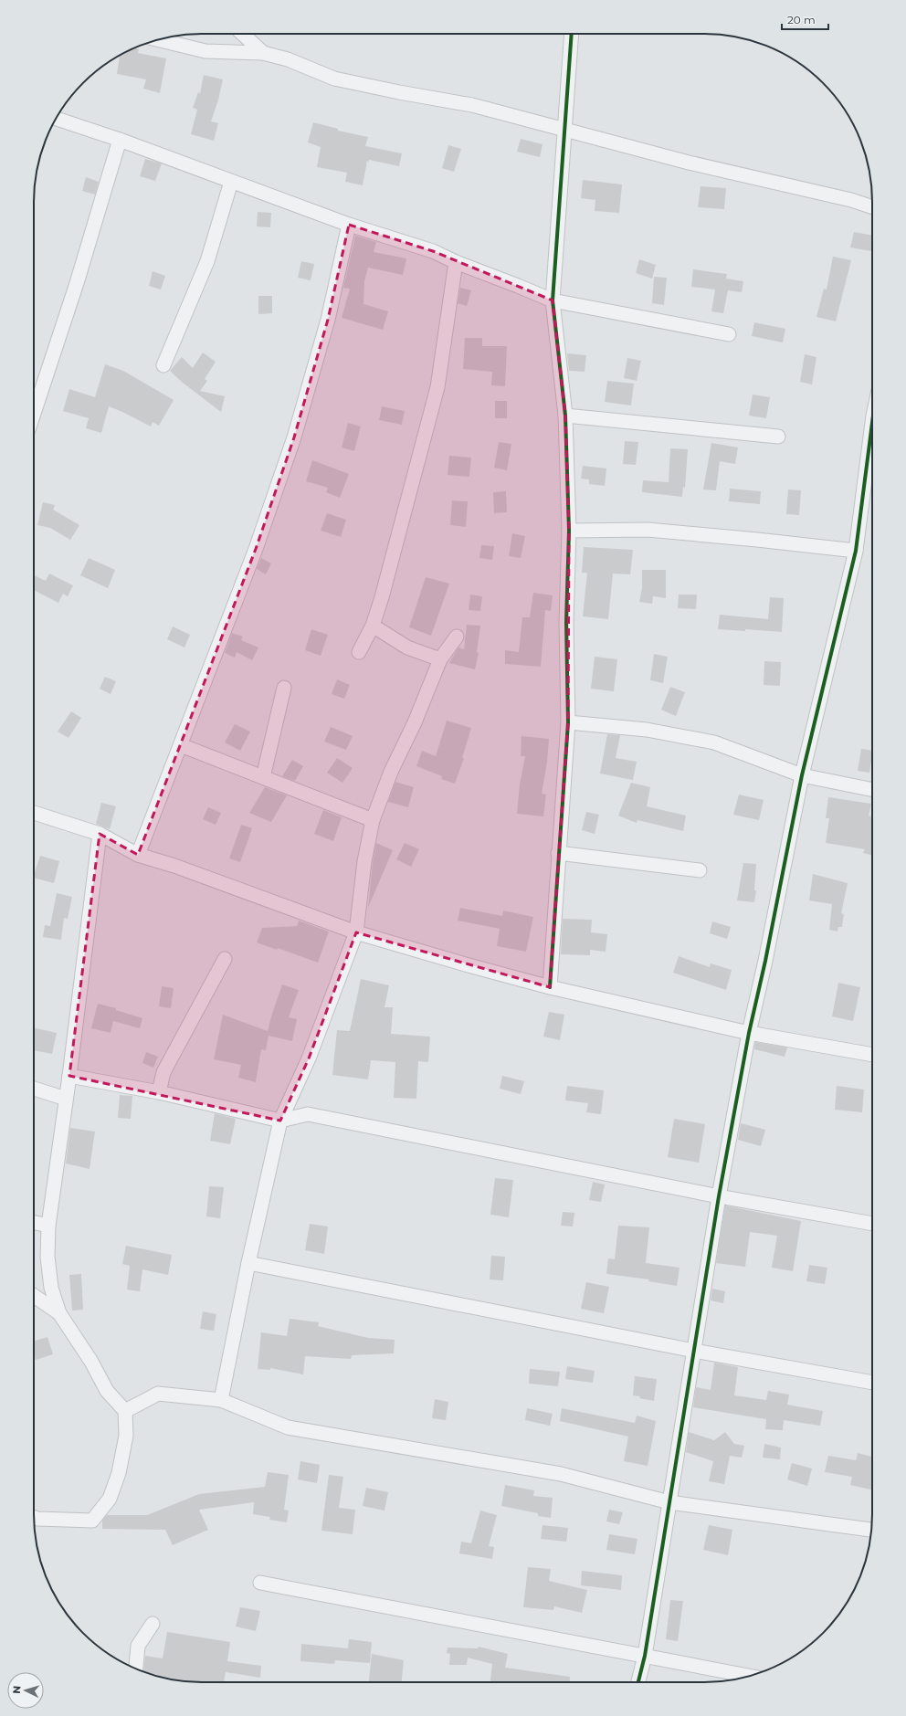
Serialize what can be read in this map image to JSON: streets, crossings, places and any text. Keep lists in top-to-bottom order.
{
  "scale_bar": "20 m",
  "north": "left"
}
